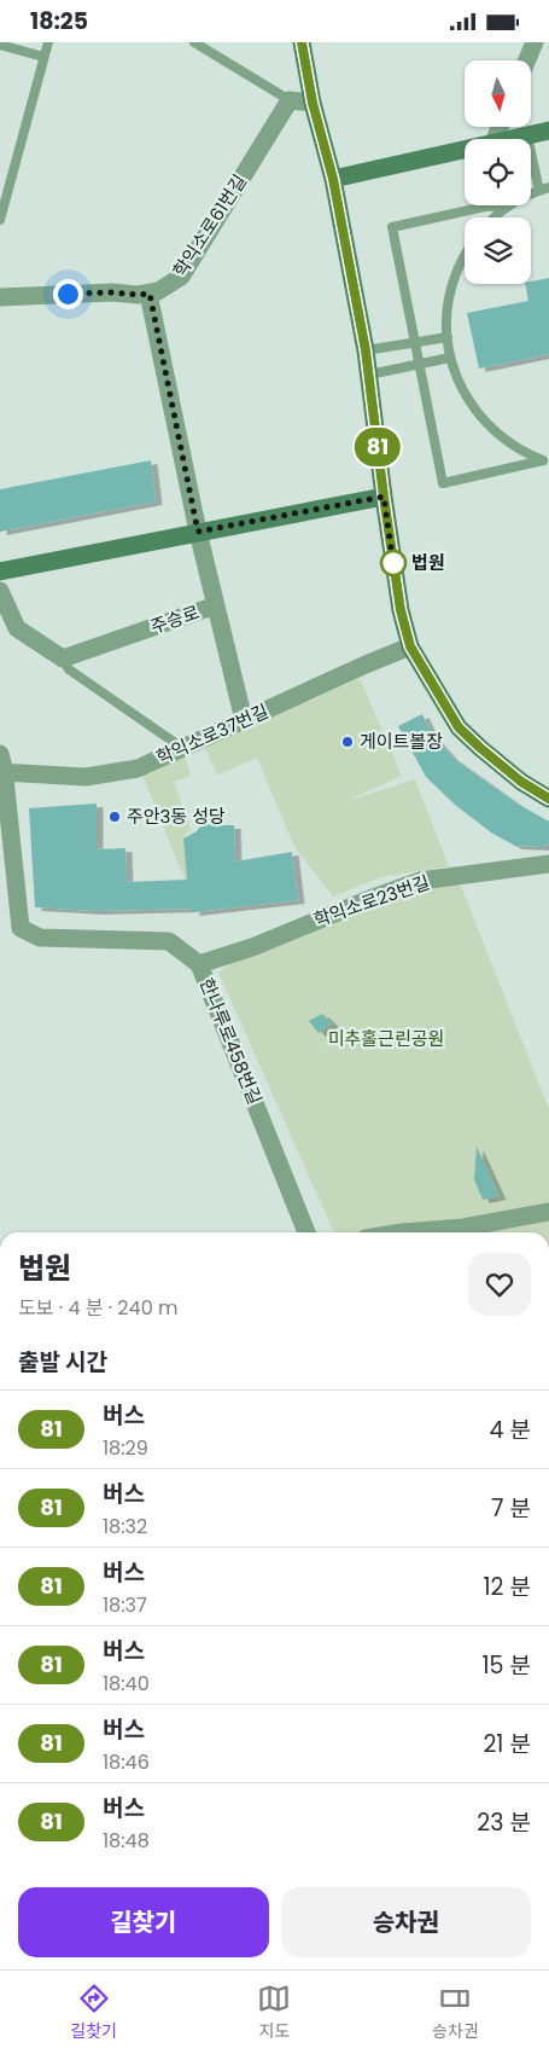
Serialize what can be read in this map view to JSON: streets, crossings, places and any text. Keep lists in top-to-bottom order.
{
  "streets": {
    "street": [
      "학익소로61번길",
      "주승로",
      "학익소로37번길",
      "학익소로23번길",
      "한나루로458번길"
    ]
  },
  "crossings": [
    ["학익소로61번길", "주승로"],
    ["학익소로37번길", "한나루로458번길"],
    ["학익소로23번길", "한나루로458번길"]
  ],
  "parks": ["미추홀근린공원"],
  "places": ["법원", "게이트볼장", "주안3동 성당"],
  "lines": ["bus line 81"],
  "north": "bottom",
  "page": {
    "status": "18:25",
    "on_map": "81",
    "heading": [
      ["법원", "도보 · 4 분 · 240 m"],
      "출발 시간"
    ],
    "list": [
      {
        "mark": "81",
        "name": "버스",
        "note": "18:29",
        "value": "4 분"
      },
      {
        "mark": "81",
        "name": "버스",
        "note": "18:32",
        "value": "7 분"
      },
      {
        "mark": "81",
        "name": "버스",
        "note": "18:37",
        "value": "12 분"
      },
      {
        "mark": "81",
        "name": "버스",
        "note": "18:40",
        "value": "15 분"
      },
      {
        "mark": "81",
        "name": "버스",
        "note": "18:46",
        "value": "21 분"
      },
      {
        "mark": "81",
        "name": "버스",
        "note": "18:48",
        "value": "23 분"
      }
    ],
    "buttons": ["길찾기", "승차권"],
    "tabs": ["길찾기", "지도", "승차권"]
  }
}
